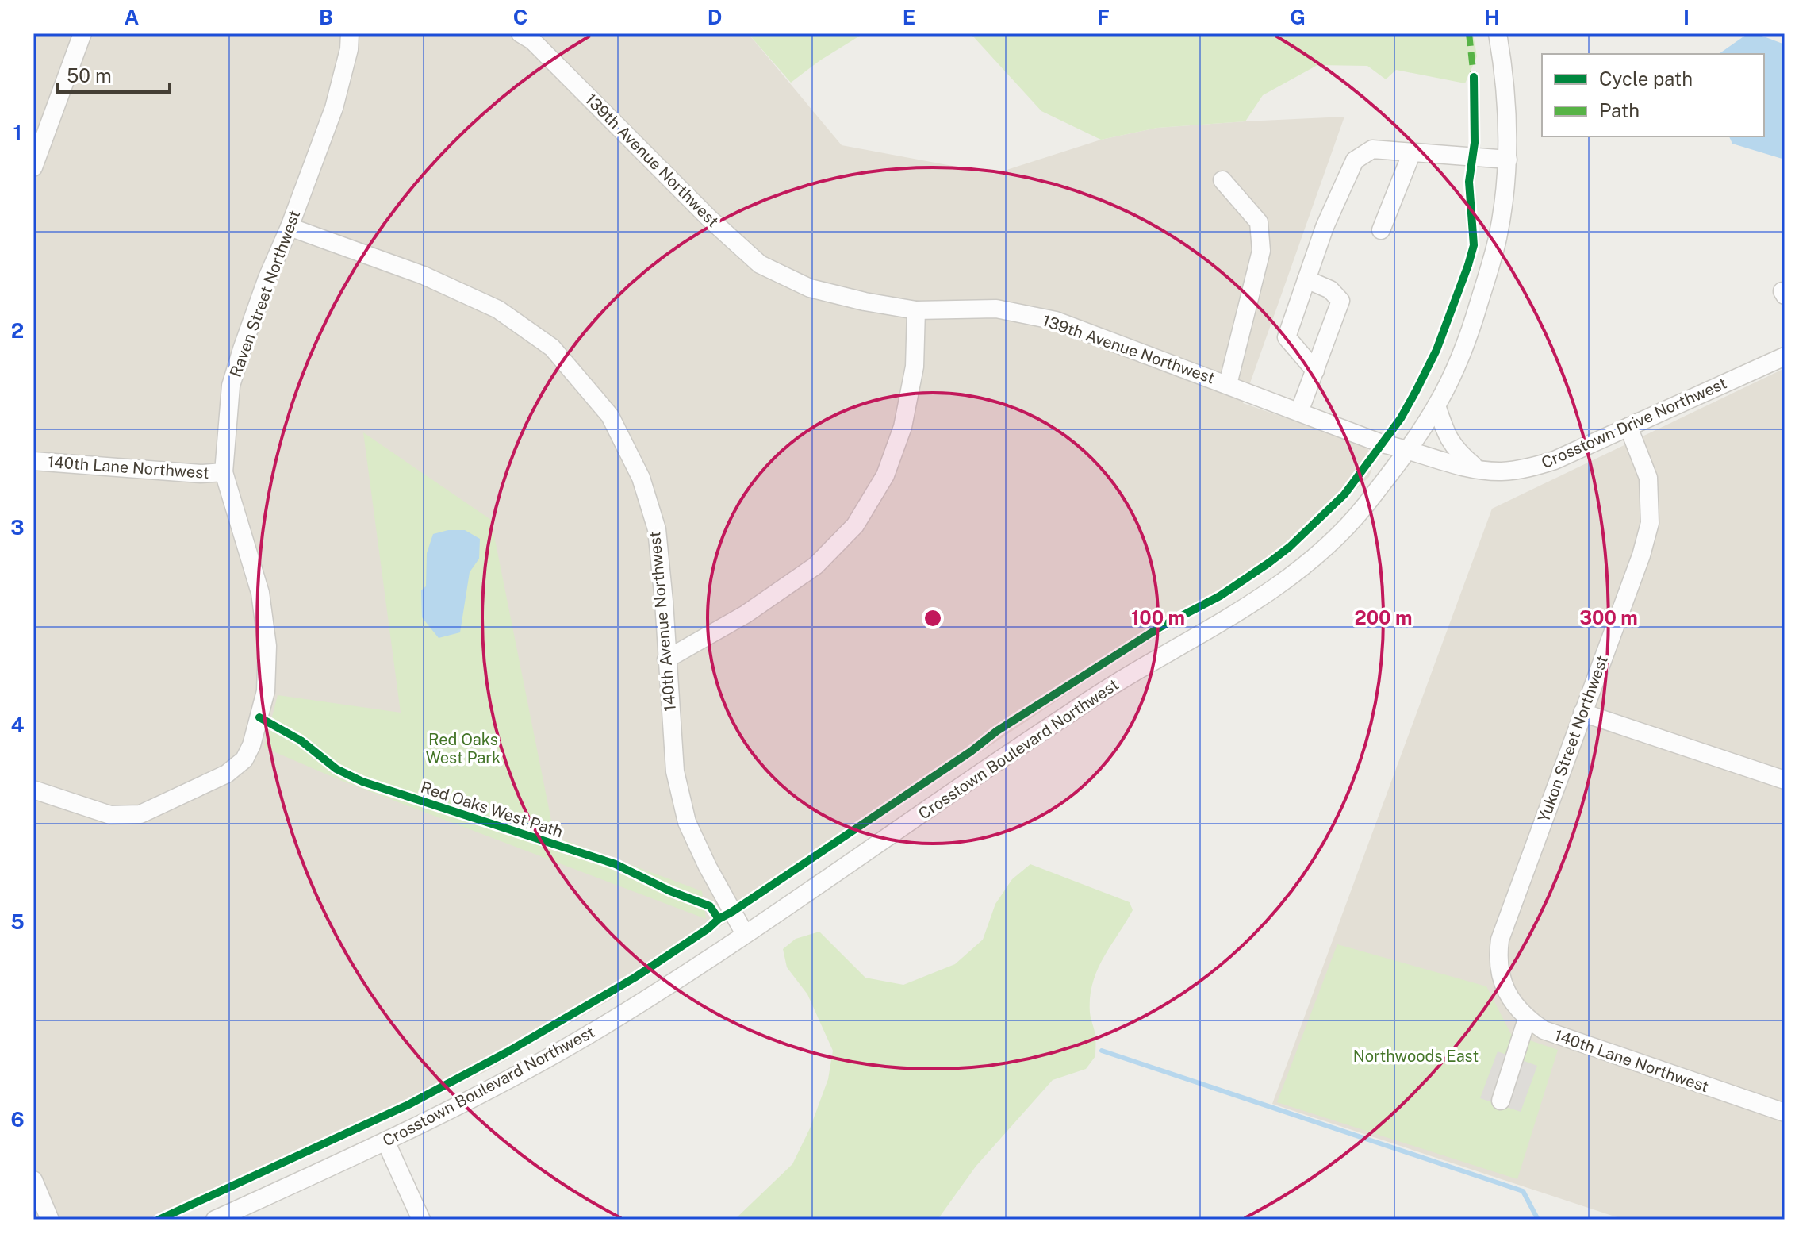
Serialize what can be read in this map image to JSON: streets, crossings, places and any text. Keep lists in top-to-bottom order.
{
  "streets": {
    "street": [
      "139th Avenue Northwest",
      "Raven Street Northwest",
      "Crosstown Drive Northwest",
      "140th Lane Northwest",
      "140th Avenue Northwest",
      "Yukon Street Northwest",
      "Crosstown Boulevard Northwest"
    ],
    "cycle path": ["Red Oaks West Path"]
  },
  "crossings": [
    ["139th Avenue Northwest", "Crosstown Drive Northwest"],
    ["139th Avenue Northwest", "Crosstown Boulevard Northwest"],
    ["Raven Street Northwest", "140th Lane Northwest"],
    ["Raven Street Northwest", "140th Avenue Northwest"],
    ["Crosstown Drive Northwest", "Yukon Street Northwest"],
    ["Crosstown Drive Northwest", "Crosstown Boulevard Northwest"],
    ["140th Lane Northwest", "Yukon Street Northwest"],
    ["140th Avenue Northwest", "Crosstown Boulevard Northwest"]
  ],
  "parks": ["Red Oaks West Park", "Northwoods East"],
  "legend": ["Cycle path", "Path"],
  "scale_bar": "50 m",
  "grid": {
    "columns": [
      "A",
      "B",
      "C",
      "D",
      "E",
      "F",
      "G",
      "H",
      "I"
    ],
    "rows": [
      "1",
      "2",
      "3",
      "4",
      "5",
      "6"
    ]
  },
  "rings": ["100 m", "200 m", "300 m"]
}
